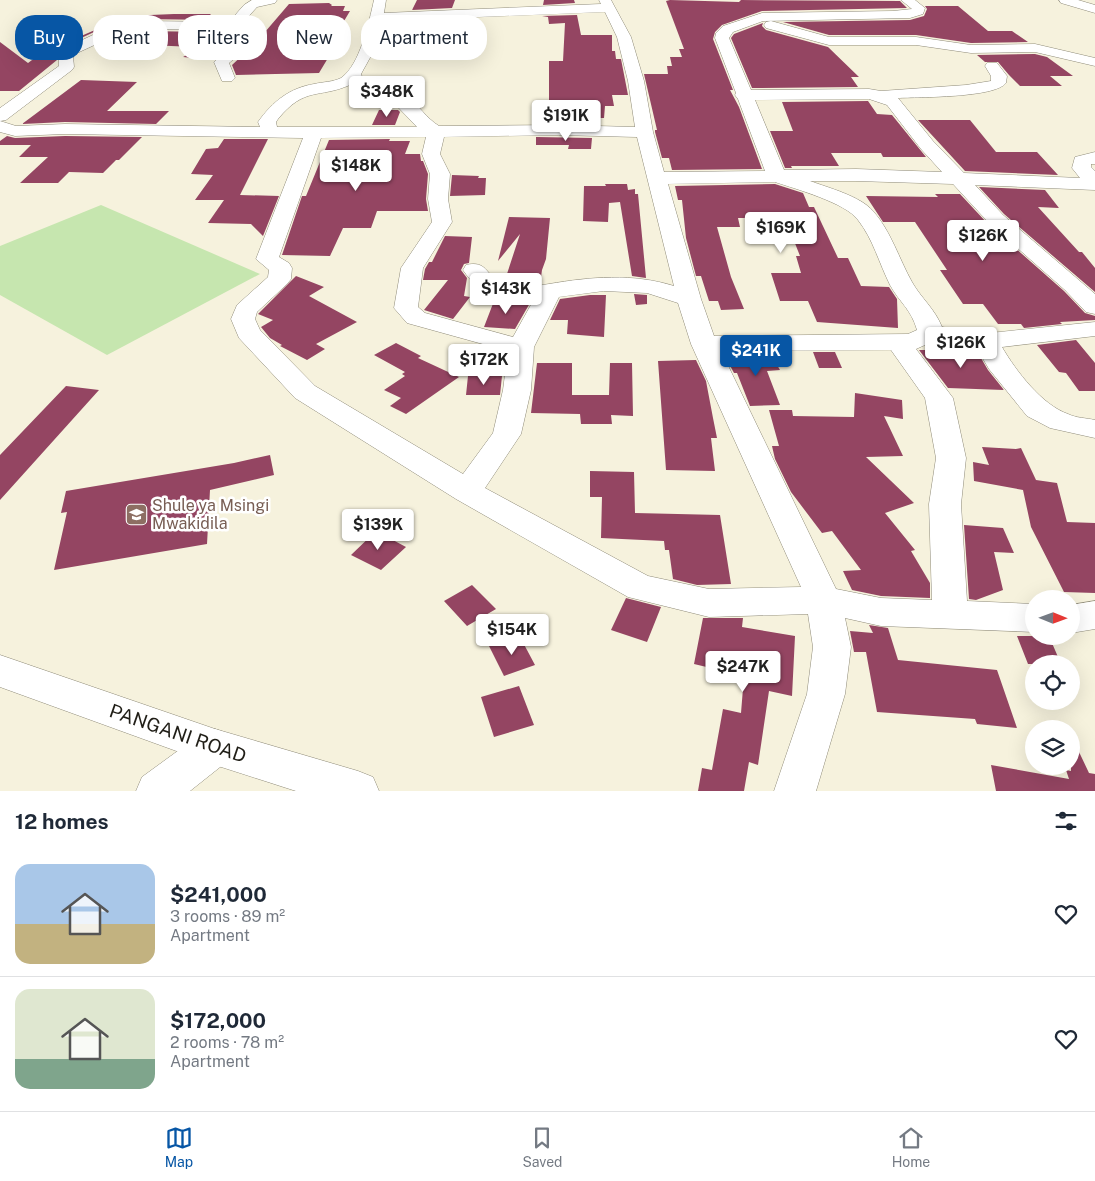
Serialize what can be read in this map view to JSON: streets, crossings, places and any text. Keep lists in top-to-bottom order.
{
  "streets": {
    "street": ["PANGANI ROAD"]
  },
  "places": {
    "school or university": ["Shule ya Msingi Mwakidila"]
  },
  "north": "right",
  "page": {
    "chip": [
      "Buy",
      "Rent",
      "Filters",
      "New",
      "Apartment"
    ],
    "price": [
      "$348K",
      "$191K",
      "$148K",
      "$169K",
      "$126K",
      "$143K",
      "$126K",
      "$241K",
      "$172K",
      "$139K",
      "$154K",
      "$247K"
    ],
    "heading": "12 homes",
    "list": [
      {
        "name": "$241,000",
        "note": "3 rooms · 89 m² · Apartment"
      },
      {
        "name": "$172,000",
        "note": "2 rooms · 78 m² · Apartment"
      }
    ],
    "tabs": ["Map", "Saved", "Home"]
  }
}
